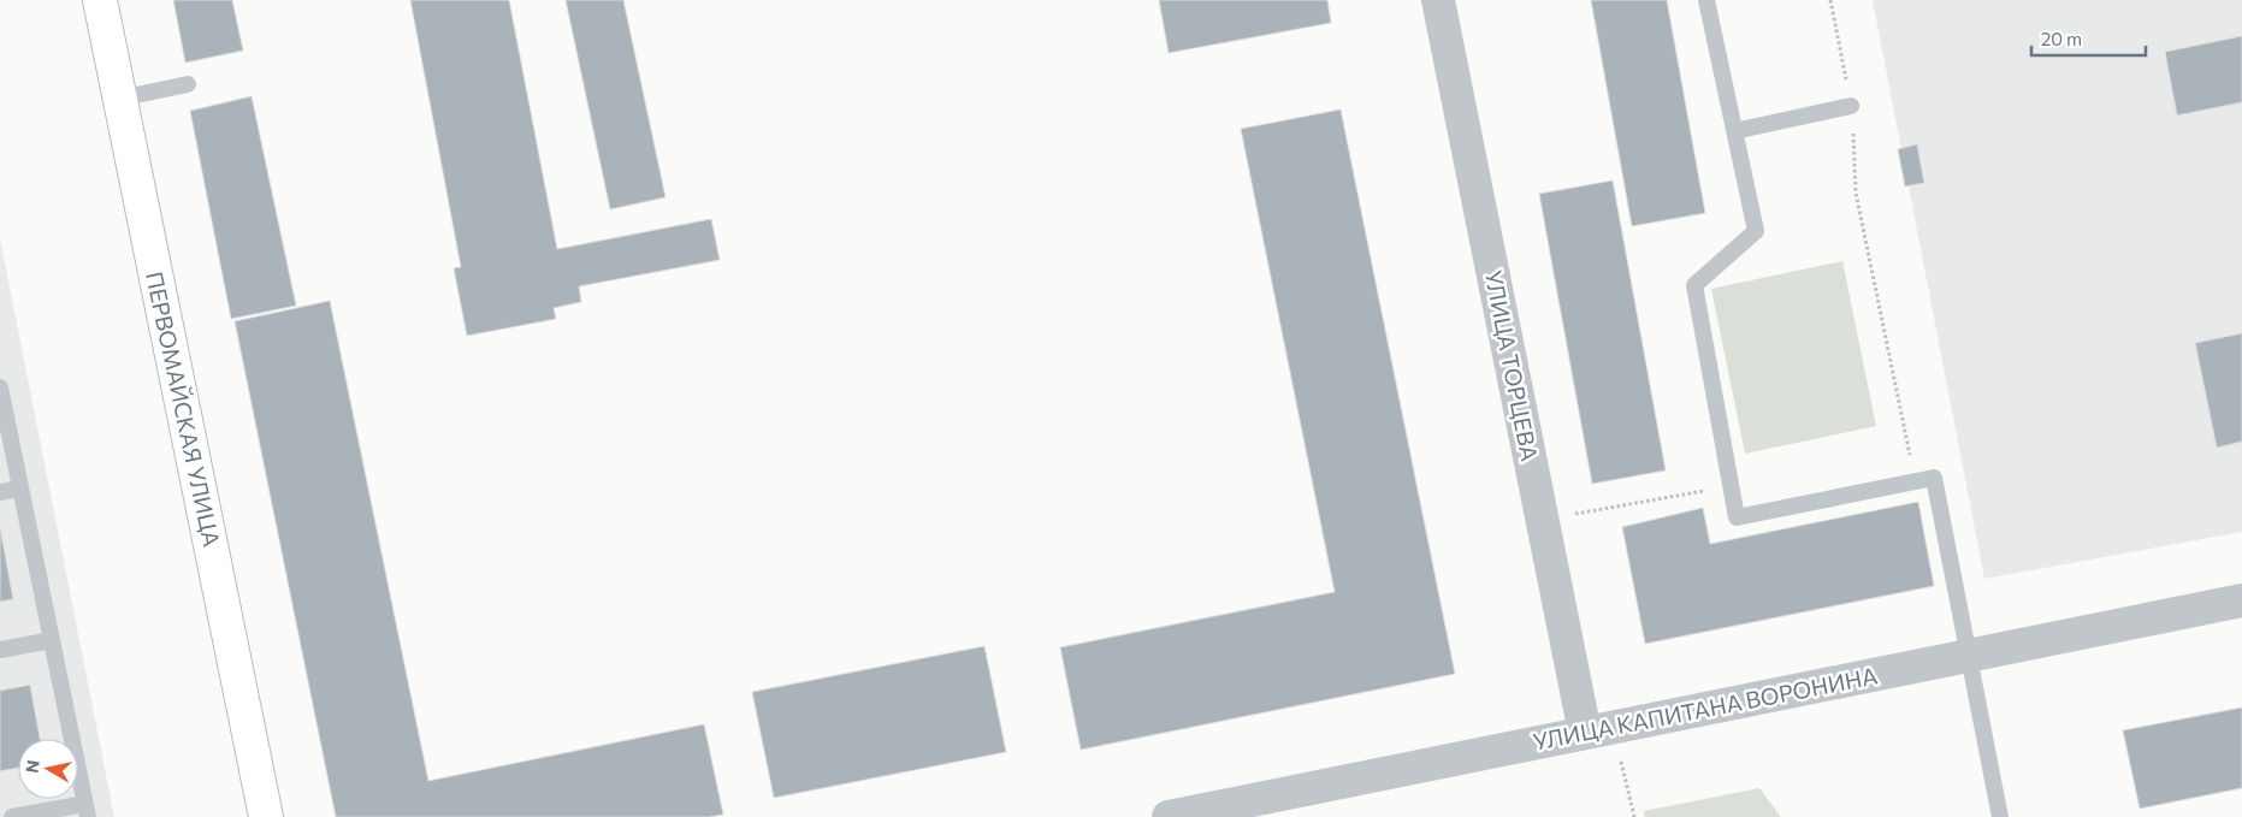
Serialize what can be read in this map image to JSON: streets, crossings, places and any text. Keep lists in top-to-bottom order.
{
  "streets": {
    "street": ["УЛИЦА ТОРЦЕВА", "ПЕРВОМАЙСКАЯ УЛИЦА", "УЛИЦА КАПИТАНА ВОРОНИНА"]
  },
  "crossings": [
    ["УЛИЦА ТОРЦЕВА", "УЛИЦА КАПИТАНА ВОРОНИНА"]
  ],
  "scale_bar": "20 m",
  "north": "left"
}
